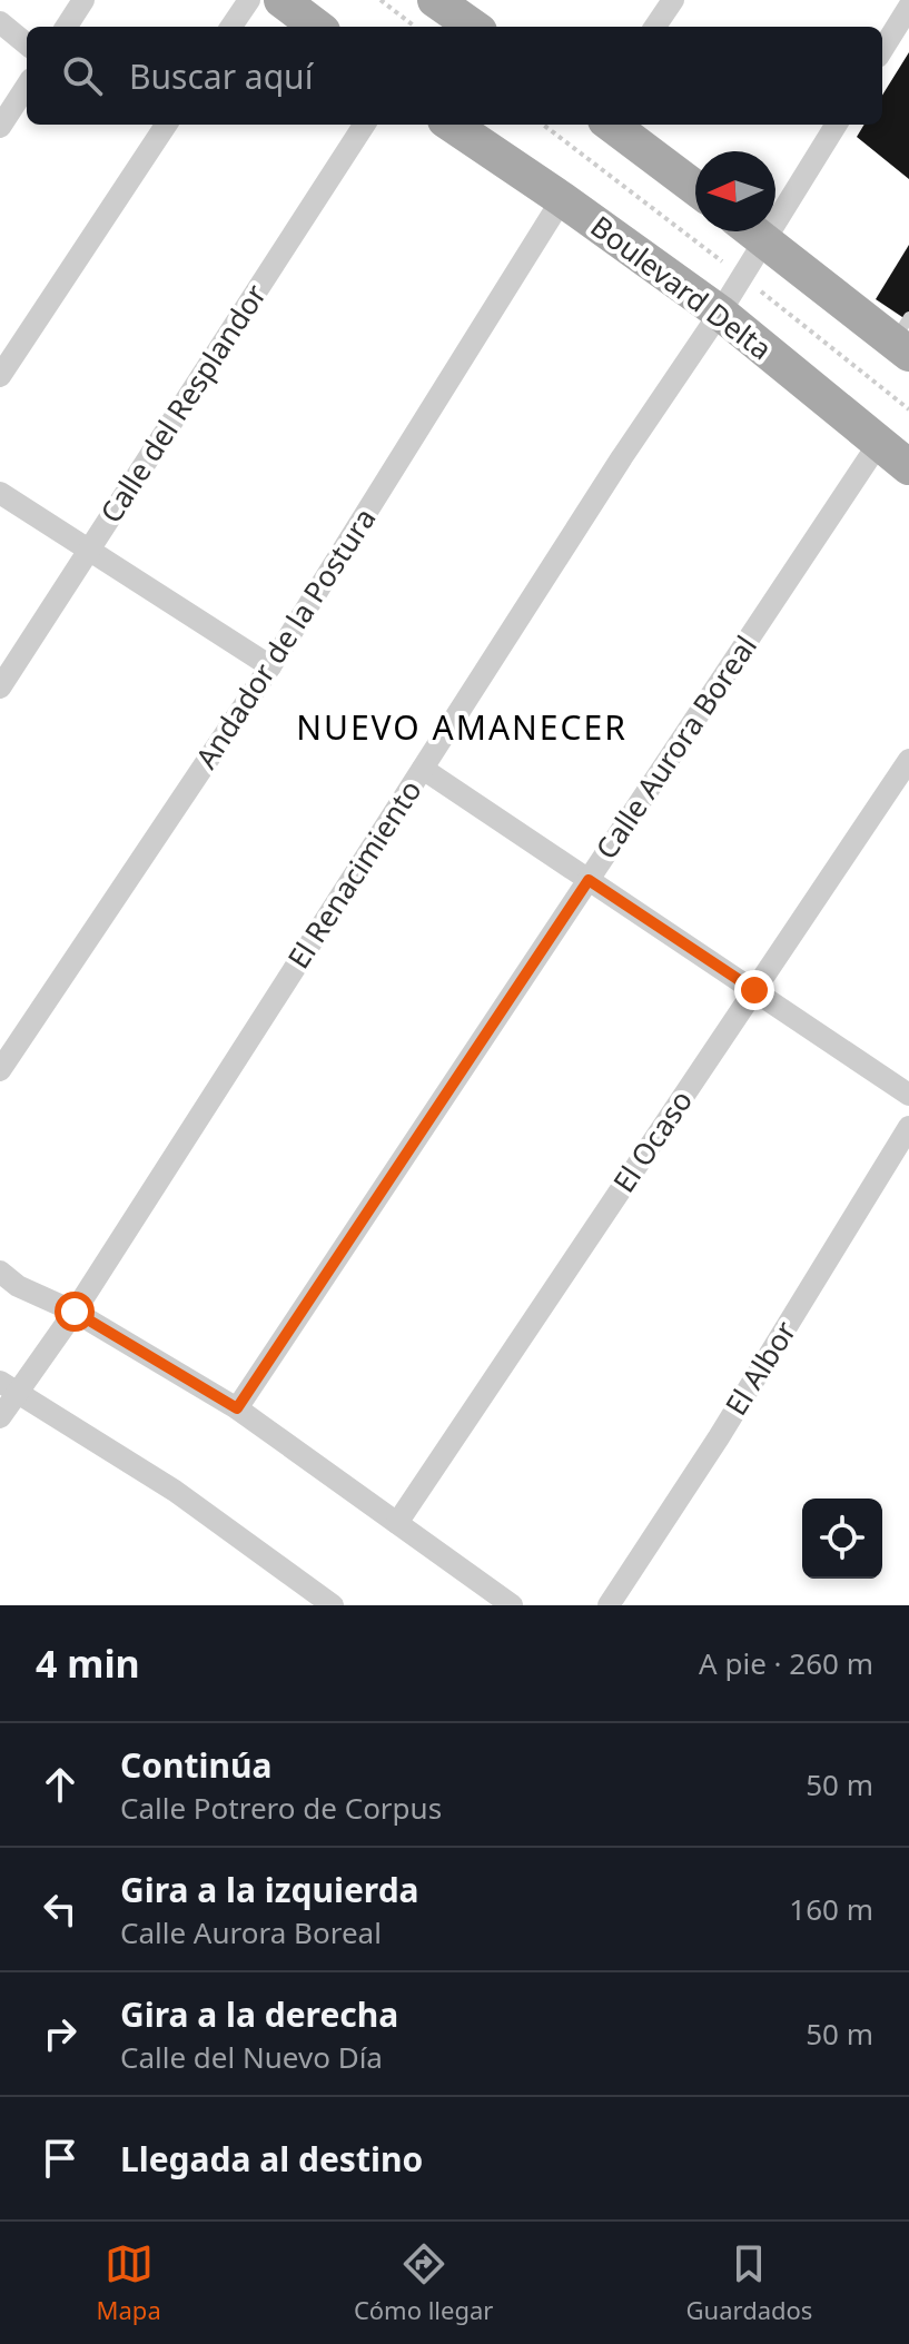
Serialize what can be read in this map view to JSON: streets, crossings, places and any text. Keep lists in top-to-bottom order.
{
  "streets": {
    "main road": ["Boulevard Delta"],
    "street": [
      "Calle del Resplandor",
      "Andador de la Postura",
      "Calle Aurora Boreal",
      "El Renacimiento",
      "El Ocaso",
      "El Albor"
    ]
  },
  "crossings": [
    ["Boulevard Delta", "Andador de la Postura"],
    ["Boulevard Delta", "Calle Aurora Boreal"],
    ["Boulevard Delta", "El Renacimiento"]
  ],
  "districts": ["NUEVO AMANECER"],
  "north": "left",
  "page": {
    "search": "Buscar aquí",
    "heading": ["4 min", "A pie · 260 m"],
    "list": [
      ["Continúa", "Calle Potrero de Corpus", "50 m"],
      ["Gira a la izquierda", "Calle Aurora Boreal", "160 m"],
      ["Gira a la derecha", "Calle del Nuevo Día", "50 m"],
      "Llegada al destino"
    ],
    "nav": ["Mapa", "Cómo llegar", "Guardados"]
  }
}
